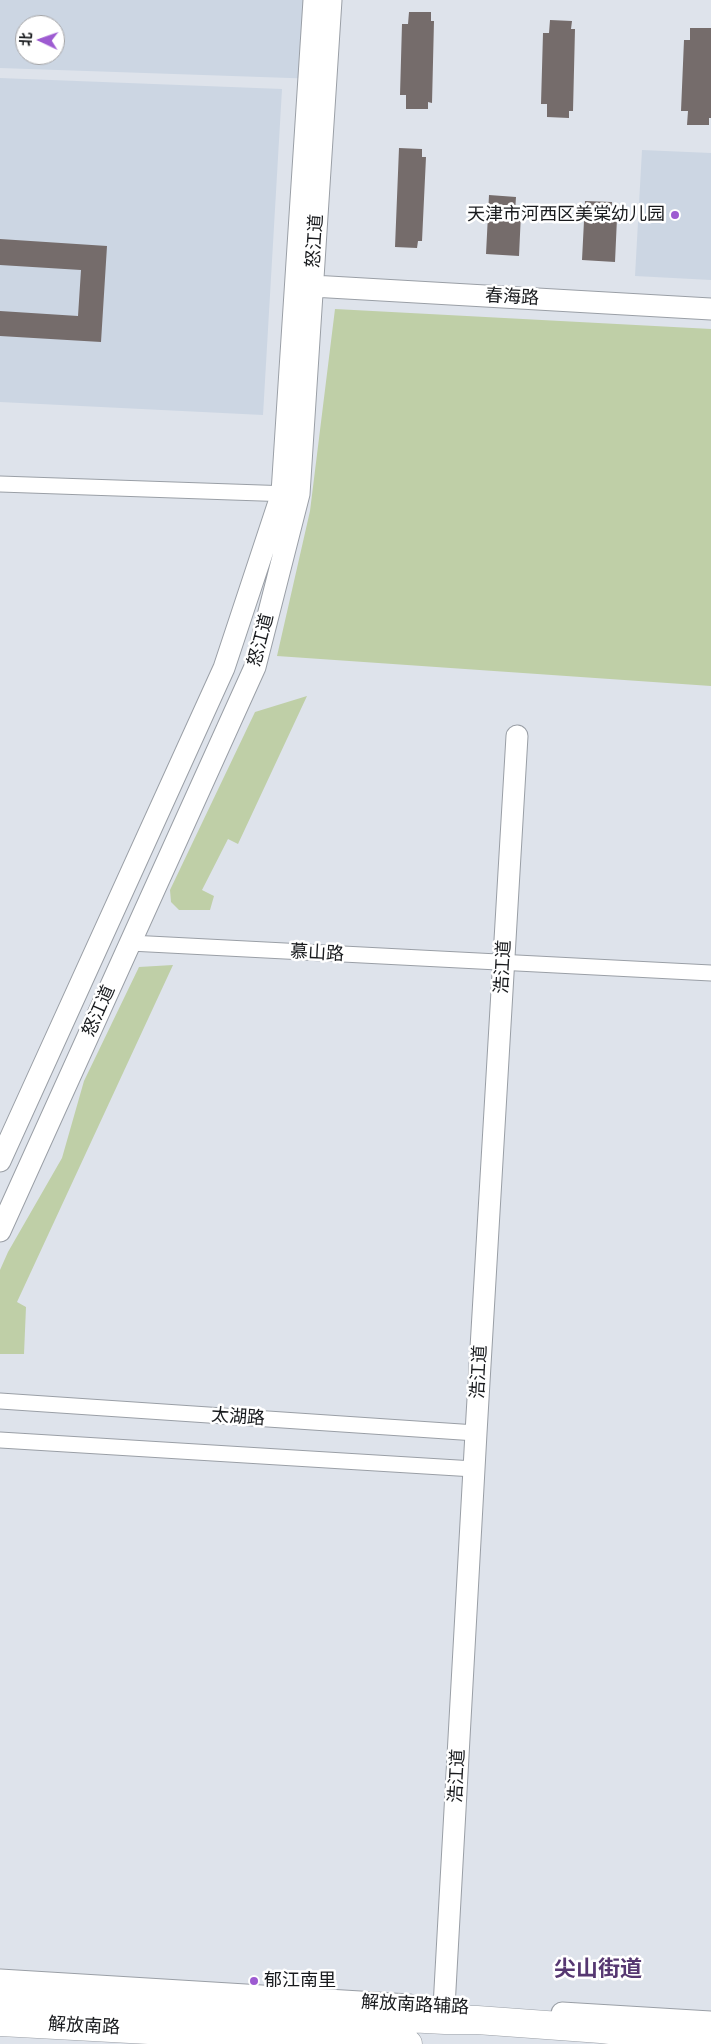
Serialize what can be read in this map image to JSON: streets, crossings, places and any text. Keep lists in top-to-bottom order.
{
  "streets": {
    "highway": ["解放南路"],
    "street": [
      "怒江道",
      "春海路",
      "慕山路",
      "浩江道",
      "太湖路",
      "解放南路辅路"
    ]
  },
  "crossings": [
    ["怒江道", "春海路"],
    ["怒江道", "慕山路"],
    ["慕山路", "浩江道"],
    ["浩江道", "太湖路"],
    ["浩江道", "解放南路辅路"]
  ],
  "districts": ["尖山街道"],
  "places": ["天津市河西区美棠幼儿园", "郁江南里"],
  "north": "left"
}
